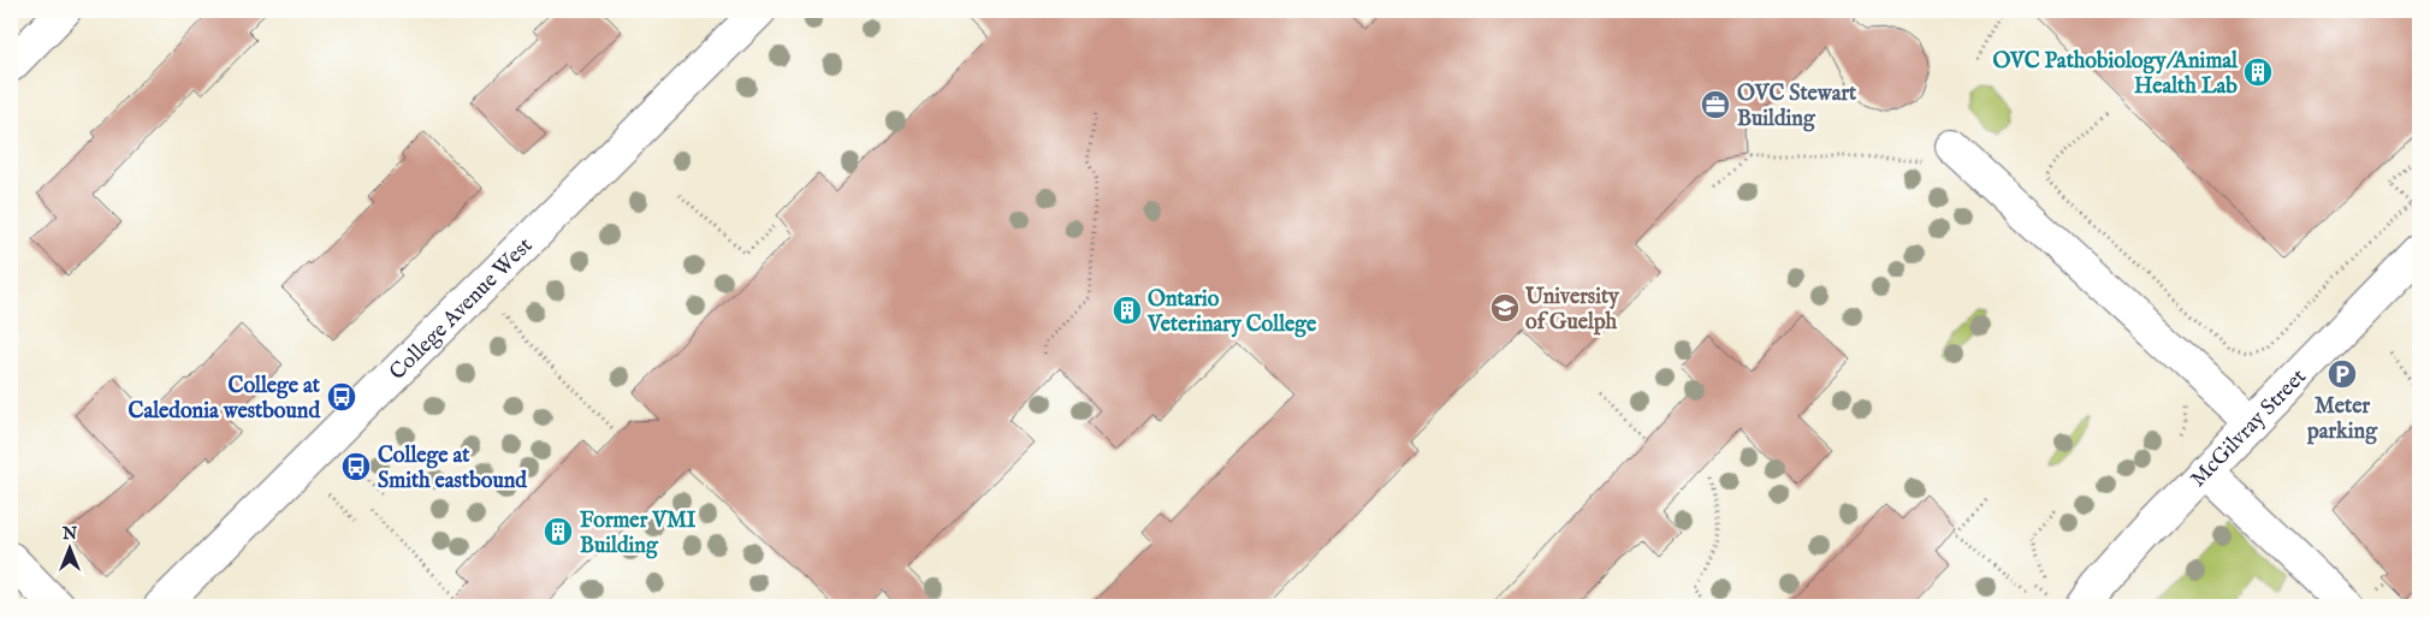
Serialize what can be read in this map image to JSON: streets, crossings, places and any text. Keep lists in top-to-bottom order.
{
  "streets": {
    "street": ["College Avenue West", "McGilvray Street"]
  },
  "places": {
    "building": ["OVC Pathobiology/Animal Health Lab", "Ontario Veterinary College", "Former VMI Building"],
    "office": ["OVC Stewart Building"],
    "school or university": ["University of Guelph"],
    "parking": ["Meter parking"],
    "bus stop": ["College at Caledonia westbound", "College at Smith eastbound"]
  },
  "north": "top"
}
